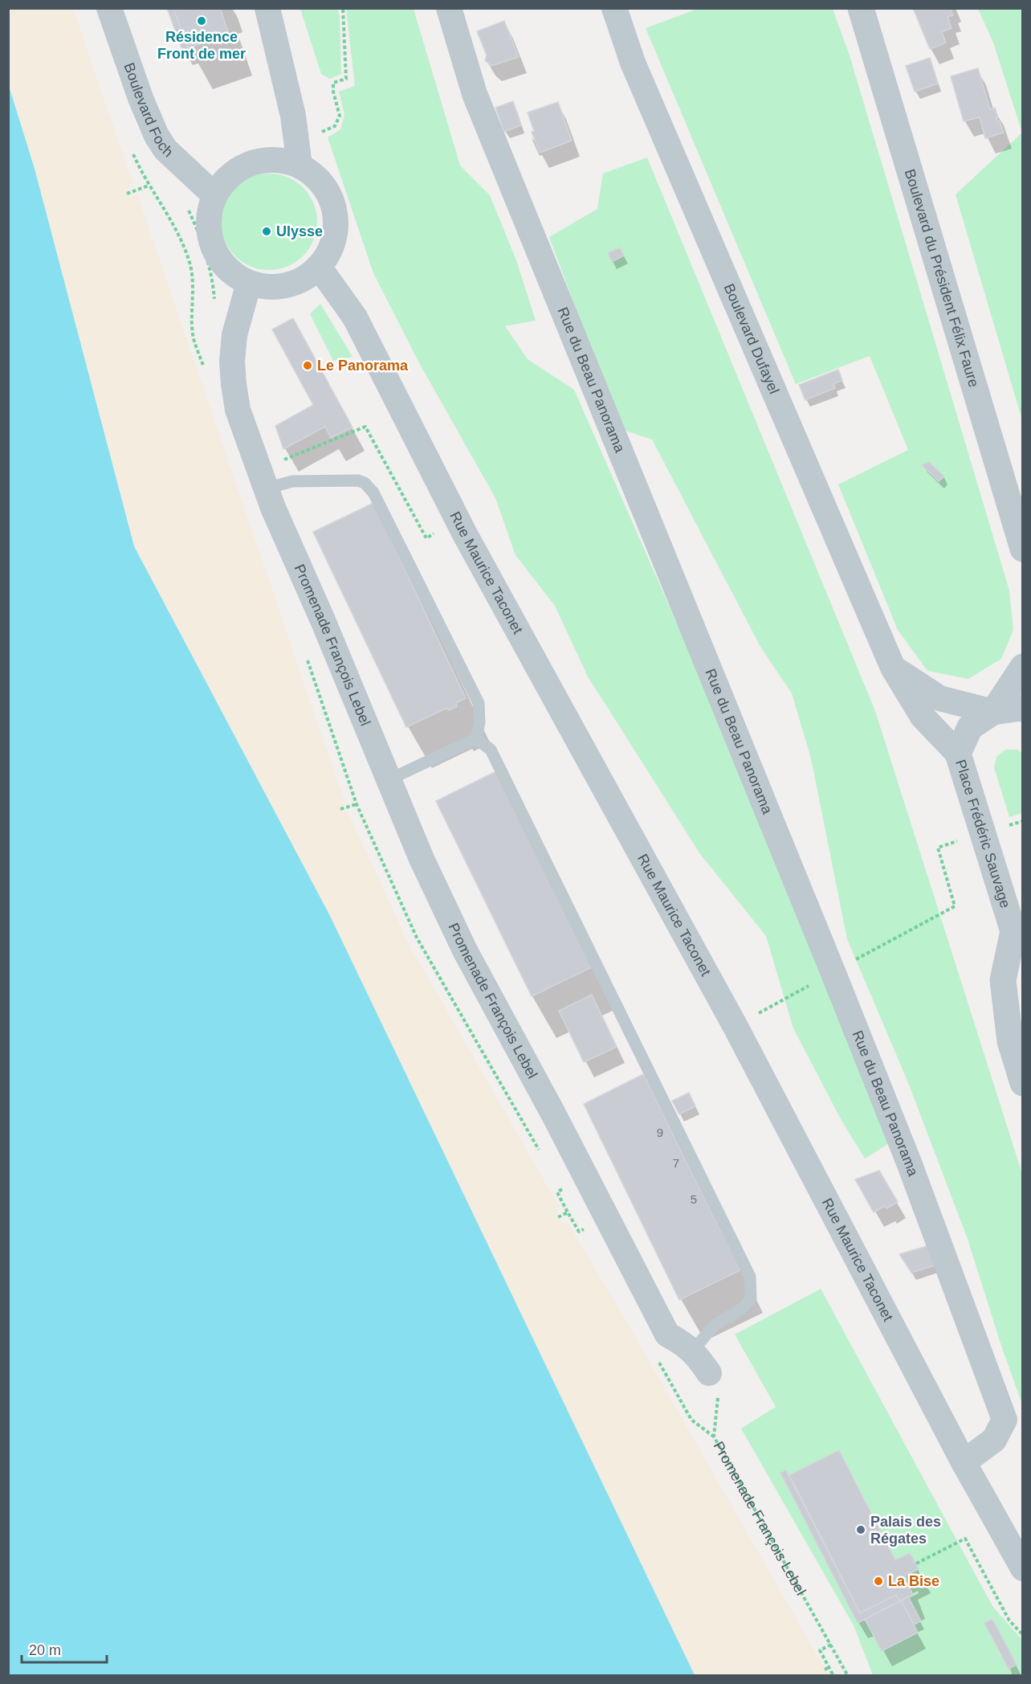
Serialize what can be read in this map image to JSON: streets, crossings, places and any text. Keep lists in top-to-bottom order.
{
  "streets": {
    "street": [
      "Boulevard Foch",
      "Boulevard du Président Félix Faure",
      "Boulevard Dufayel",
      "Rue du Beau Panorama",
      "Rue Maurice Taconet",
      "Promenade François Lebel",
      "Place Frédéric Sauvage"
    ]
  },
  "crossings": [
    ["Boulevard Foch", "Rue Maurice Taconet"],
    ["Boulevard Foch", "Promenade François Lebel"],
    ["Boulevard Dufayel", "Place Frédéric Sauvage"],
    ["Rue du Beau Panorama", "Rue Maurice Taconet"],
    ["Rue Maurice Taconet", "Promenade François Lebel"]
  ],
  "places": [
    "Résidence Front de mer",
    "Ulysse",
    "Le Panorama",
    "Palais des Régates",
    "La Bise"
  ],
  "house_numbers": ["9", "7", "5"],
  "scale_bar": "20 m"
}
